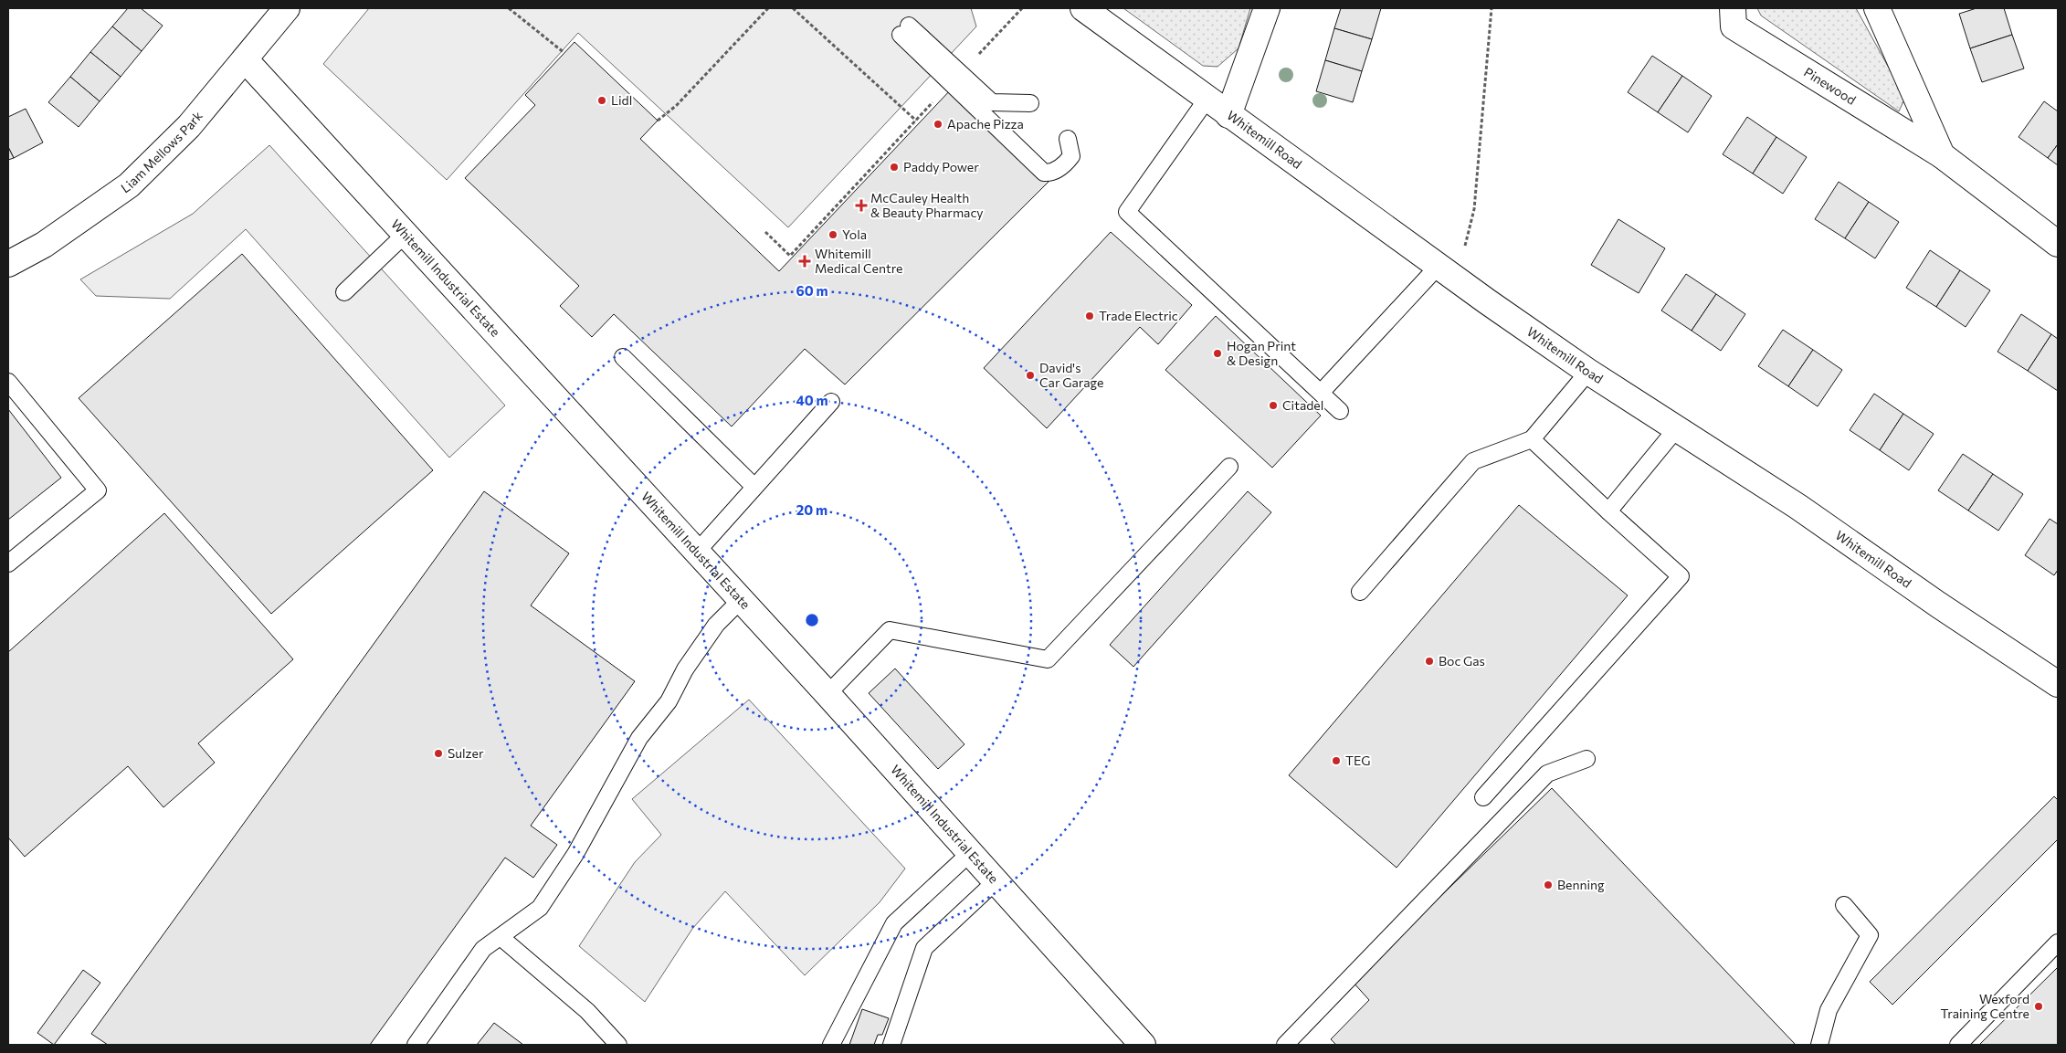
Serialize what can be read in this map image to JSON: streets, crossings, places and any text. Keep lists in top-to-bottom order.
{
  "streets": {
    "street": [
      "Pinewood",
      "Whitemill Road",
      "Liam Mellows Park",
      "Whitemill Industrial Estate"
    ]
  },
  "crossings": [
    ["Liam Mellows Park", "Whitemill Industrial Estate"]
  ],
  "places": {
    "other": [
      "Lidl",
      "Apache Pizza",
      "Paddy Power",
      "Yola",
      "Trade Electric",
      "Hogan Print & Design",
      "David's Car Garage",
      "Citadel",
      "Boc Gas",
      "Sulzer",
      "TEG",
      "Benning",
      "Wexford Training Centre"
    ],
    "health": ["McCauley Health & Beauty Pharmacy", "Whitemill Medical Centre"]
  },
  "rings": ["60 m", "40 m", "20 m"]
}
